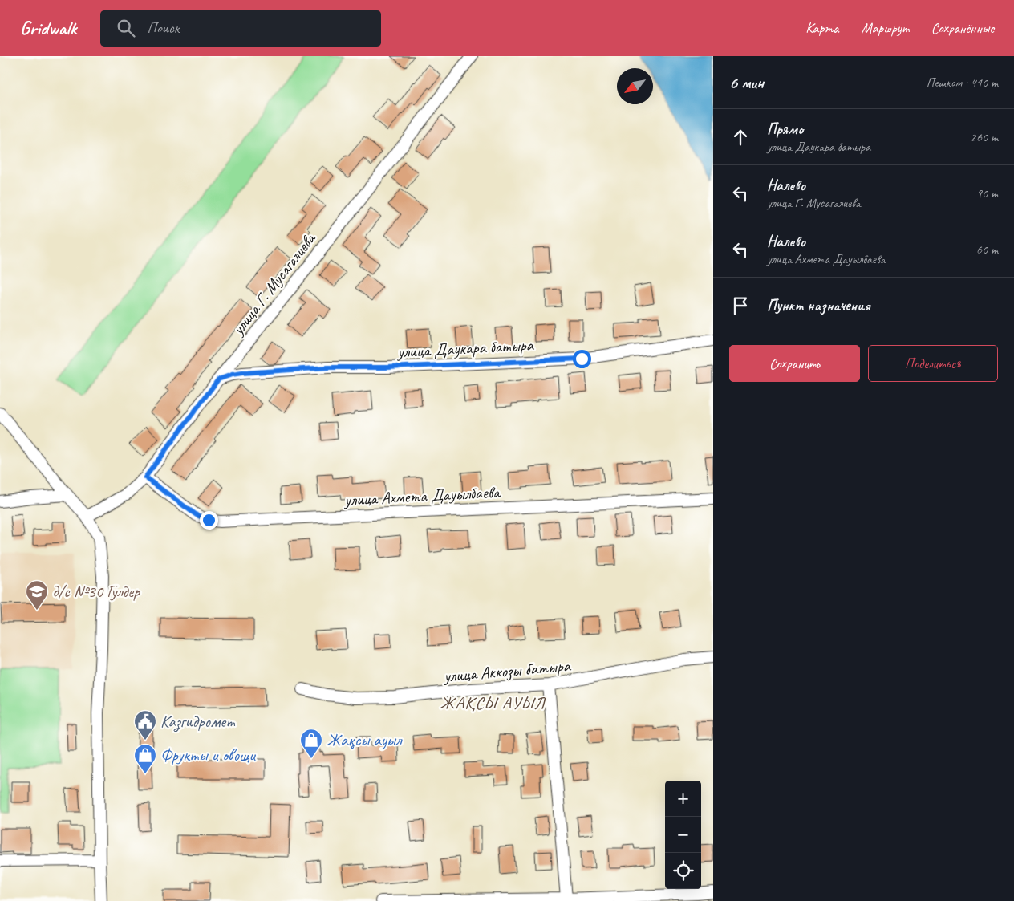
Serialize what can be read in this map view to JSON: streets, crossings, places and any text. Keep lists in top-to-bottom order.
{
  "streets": {
    "street": [
      "улица Г. Мусагалиева",
      "улица Даукара батыра",
      "улица Ахмета Дауылбаева",
      "улица Аккозы батыра"
    ]
  },
  "crossings": [
    ["улица Г. Мусагалиева", "улица Даукара батыра"],
    ["улица Г. Мусагалиева", "улица Ахмета Дауылбаева"]
  ],
  "districts": ["ЖАҚСЫ АУЫЛ"],
  "places": {
    "school or university": ["д/с №30 Гулдер"],
    "public building": ["Казгидромет"],
    "shop": ["Жақсы ауыл", "Фрукты и овощи"]
  },
  "north": "bottom left",
  "page": {
    "header": "Gridwalk",
    "search": "Поиск",
    "nav": ["Карта", "Маршрут", "Сохранённые"],
    "heading": ["6 мин", "Пешком · 410 m"],
    "list": [
      ["Прямо", "улица Даукара батыра", "260 m"],
      ["Налево", "улица Г. Мусагалиева", "90 m"],
      ["Налево", "улица Ахмета Дауылбаева", "60 m"],
      "Пункт назначения"
    ],
    "buttons": ["Сохранить", "Поделиться"],
    "map_buttons": ["+", "−"]
  }
}
